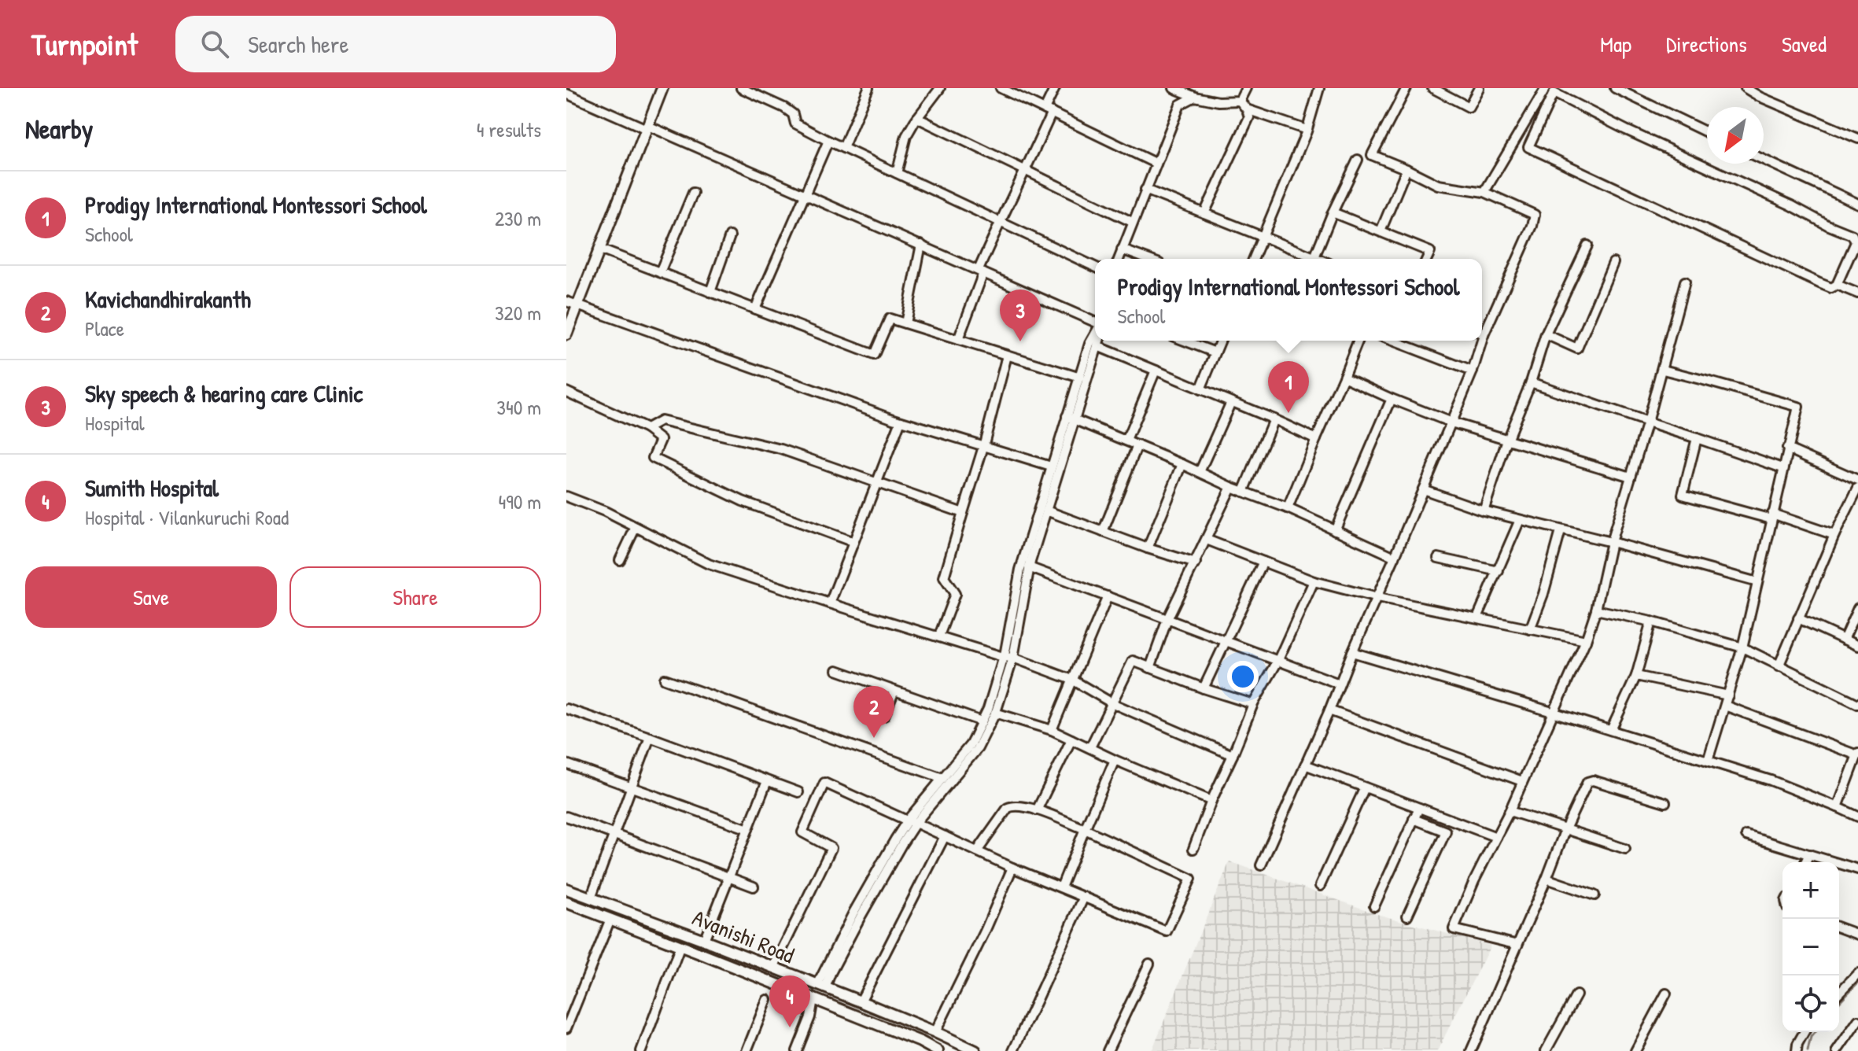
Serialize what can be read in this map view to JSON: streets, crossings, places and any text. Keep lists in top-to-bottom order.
{
  "streets": {
    "main road": ["Avanishi Road"]
  },
  "north": "bottom left",
  "page": {
    "header": "Turnpoint",
    "search": "Search here",
    "nav": ["Map", "Directions", "Saved"],
    "heading": ["Nearby", "4 results"],
    "list": [
      {
        "mark": "1",
        "name": "Prodigy International Montessori School",
        "note": "School",
        "value": "230 m"
      },
      {
        "mark": "2",
        "name": "Kavichandhirakanth",
        "note": "Place",
        "value": "320 m"
      },
      {
        "mark": "3",
        "name": "Sky speech & hearing care Clinic",
        "note": "Hospital",
        "value": "340 m"
      },
      {
        "mark": "4",
        "name": "Sumith Hospital",
        "note": "Hospital · Vilankuruchi Road",
        "value": "490 m"
      }
    ],
    "popup": ["Prodigy International Montessori School", "School"],
    "pins": [
      "3",
      "1",
      "2",
      "4"
    ],
    "buttons": ["Save", "Share"],
    "map_buttons": ["+", "−"]
  }
}
